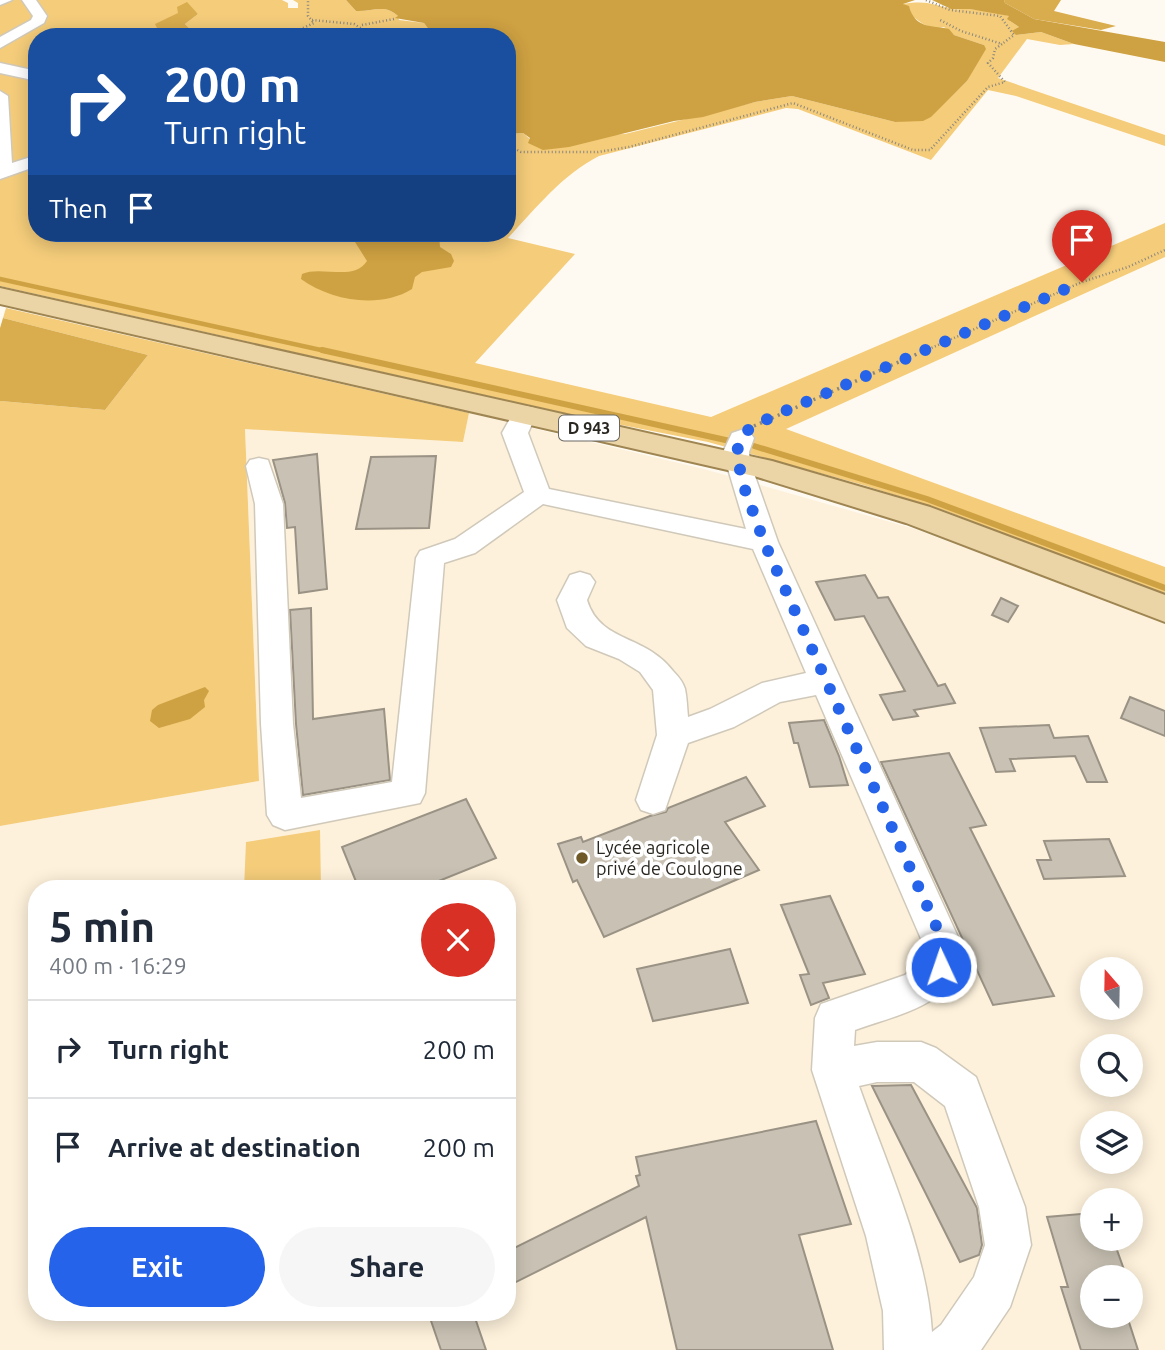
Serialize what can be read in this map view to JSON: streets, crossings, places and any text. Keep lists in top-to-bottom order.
{
  "streets": {
    "main road": ["D 943"]
  },
  "places": ["Lycée agricole privé de Coulogne"],
  "north": "top",
  "page": {
    "turn": ["200 m", "Turn right"],
    "then": "Then",
    "heading": ["5 min", "400 m · 16:29"],
    "map_buttons": ["+", "−"],
    "list": [
      {
        "name": "Turn right",
        "value": "200 m"
      },
      {
        "name": "Arrive at destination",
        "value": "200 m"
      }
    ],
    "buttons": ["Exit", "Share"]
  }
}
